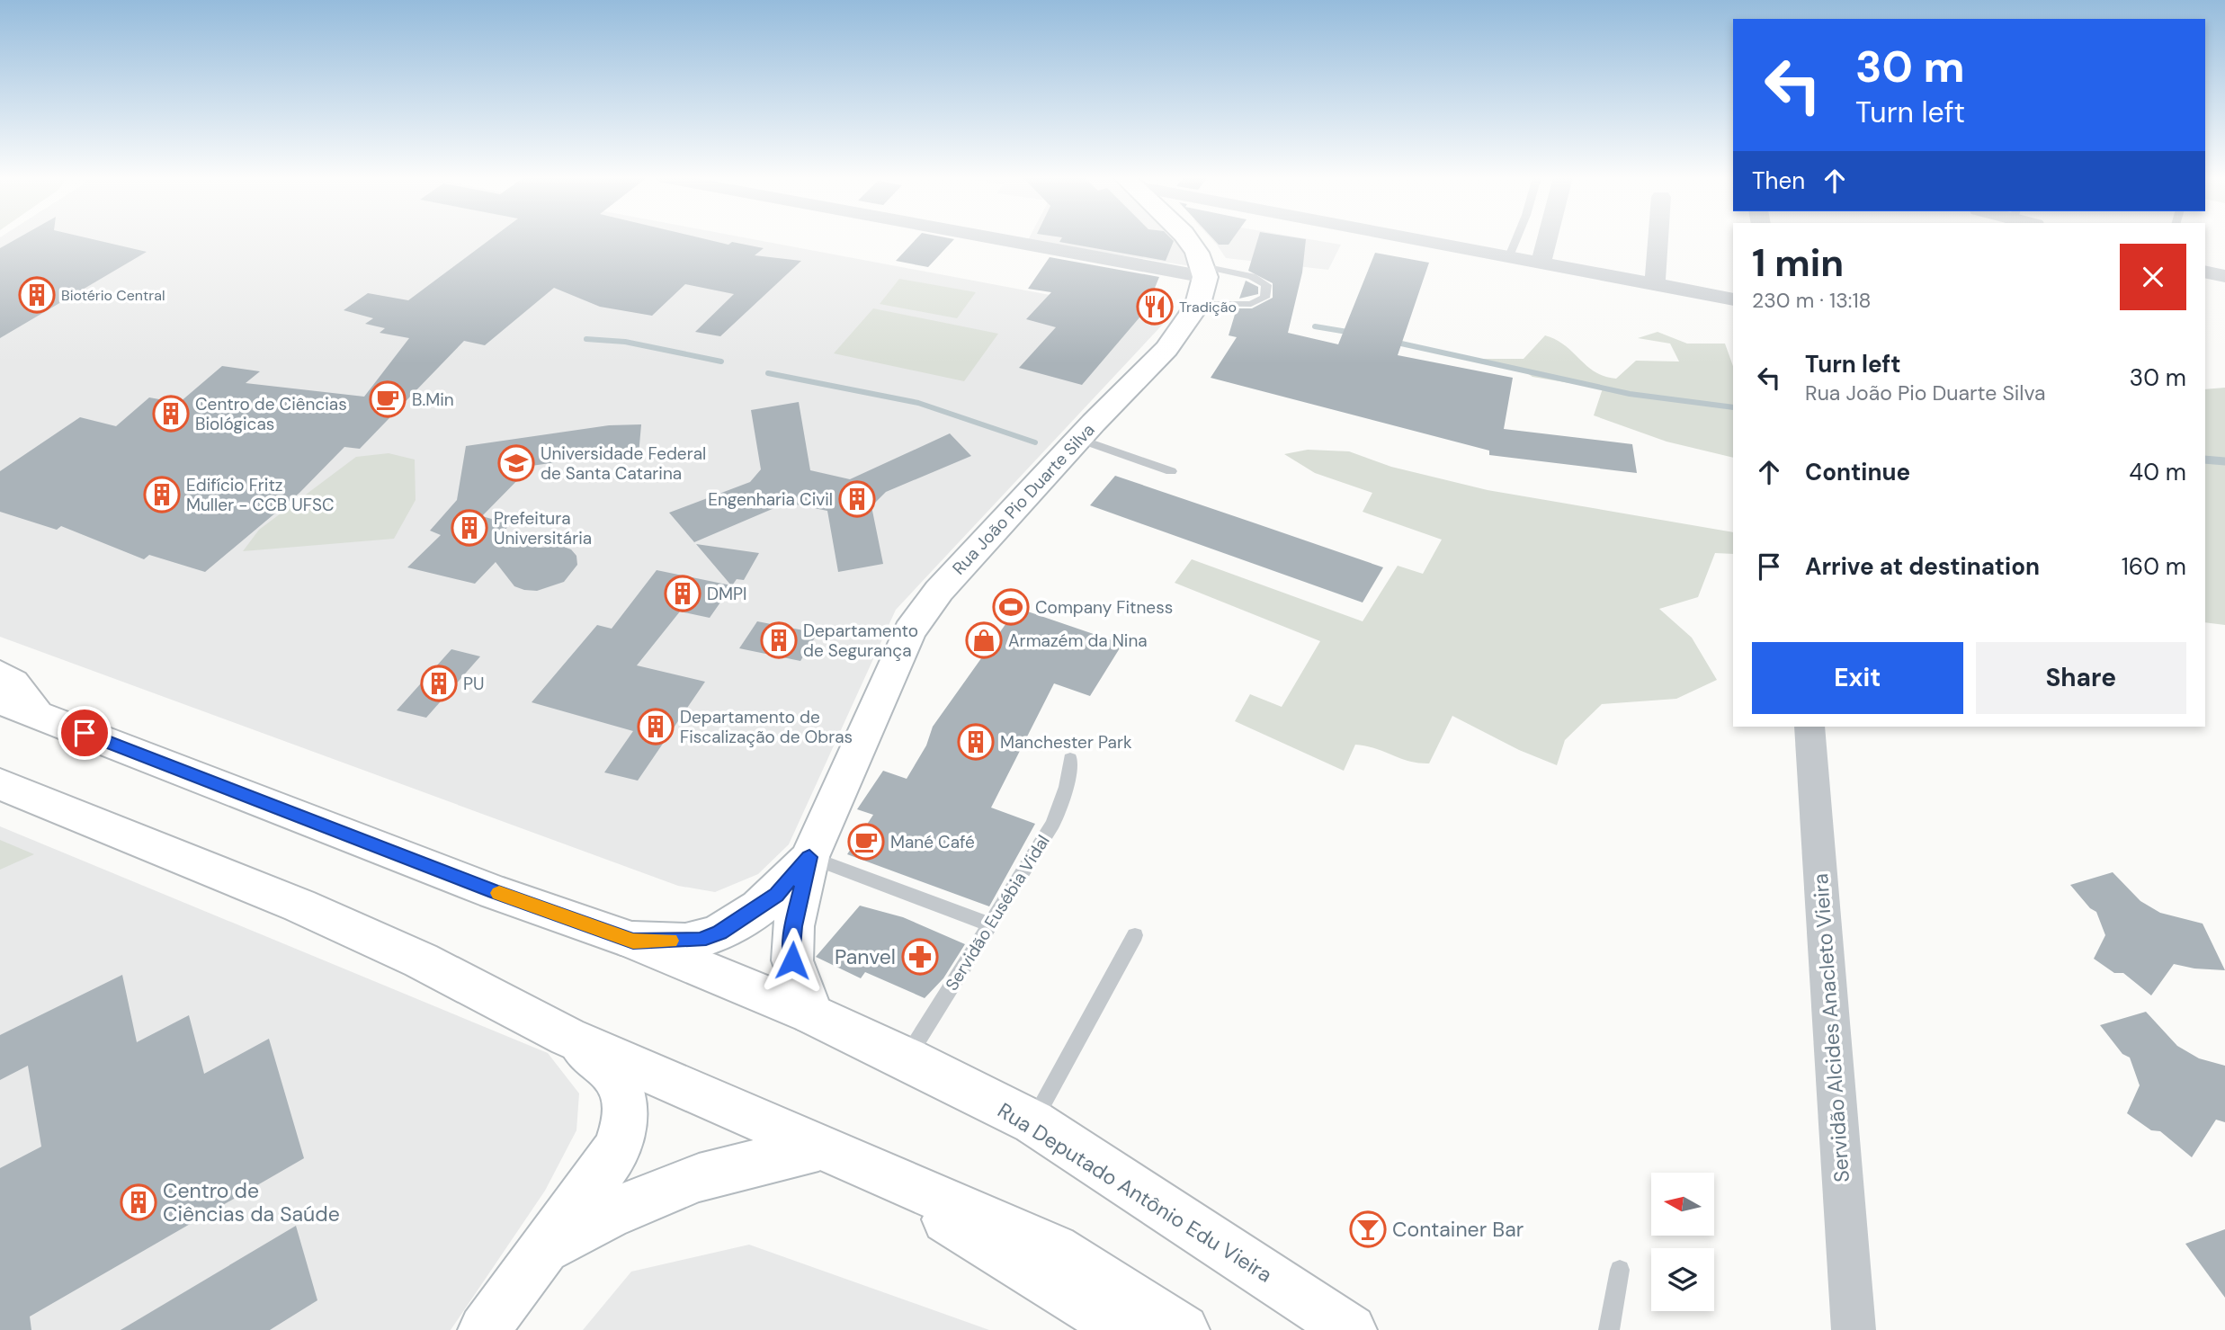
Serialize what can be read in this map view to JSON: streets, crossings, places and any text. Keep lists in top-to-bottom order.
{
  "streets": {
    "main road": ["Rua João Pio Duarte Silva", "Rua Deputado Antônio Edu Vieira"],
    "street": ["Servidão Alcides Anacleto Vieira"],
    "lane": ["Servidão Eusébia Vidal"]
  },
  "crossings": [
    ["Rua João Pio Duarte Silva", "Rua Deputado Antônio Edu Vieira"],
    ["Servidão Eusébia Vidal", "Rua Deputado Antônio Edu Vieira"]
  ],
  "places": {
    "building": [
      "Biotério Central",
      "Centro de Ciências Biológicas",
      "Edifício Fritz Muller - CCB UFSC",
      "Engenharia Civil",
      "Prefeitura Universitária",
      "DMPI",
      "Departamento de Segurança",
      "PU",
      "Departamento de Fiscalização de Obras",
      "Manchester Park",
      "Centro de Ciências da Saúde"
    ],
    "restaurant": ["Tradição"],
    "cafe": ["B.Min", "Mané Café"],
    "school or university": ["Universidade Federal de Santa Catarina"],
    "sports": ["Company Fitness"],
    "shop": ["Armazém da Nina"],
    "pharmacy": ["Panvel"],
    "bar": ["Container Bar"]
  },
  "north": "left",
  "page": {
    "turn": ["30 m", "Turn left"],
    "then": "Then",
    "heading": ["1 min", "230 m · 13:18"],
    "list": [
      {
        "name": "Turn left",
        "note": "Rua João Pio Duarte Silva",
        "value": "30 m"
      },
      {
        "name": "Continue",
        "value": "40 m"
      },
      {
        "name": "Arrive at destination",
        "value": "160 m"
      }
    ],
    "buttons": ["Exit", "Share"]
  }
}
